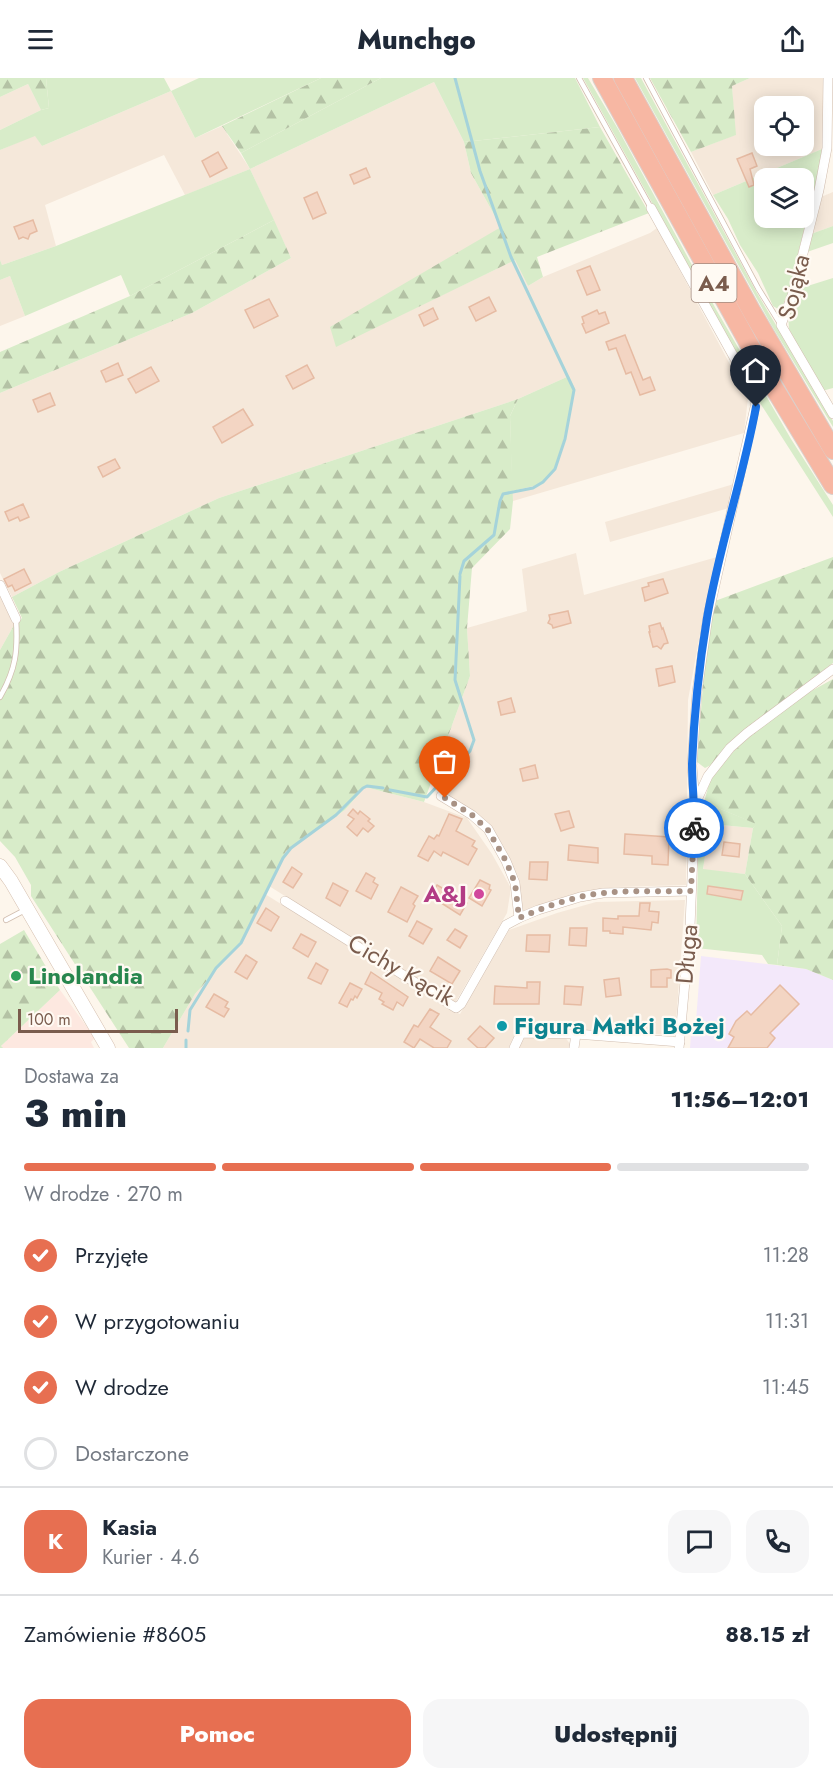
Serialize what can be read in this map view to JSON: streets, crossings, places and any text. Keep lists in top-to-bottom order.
{
  "streets": {
    "highway": ["A4"],
    "street": ["Sojąka", "Długa", "Cichy Kącik"]
  },
  "crossings": [
    ["Długa", "Cichy Kącik"]
  ],
  "places": ["A&J", "Linolandia", "Figura Matki Bożej"],
  "scale_bar": "100 m",
  "page": {
    "header": "Munchgo",
    "scale": "100 m",
    "heading": ["3 min", "Dostawa za", "11:56–12:01"],
    "panel": [
      "Kasia",
      "Kurier · 4.6",
      "Zamówienie #8605",
      "88.15 zł"
    ],
    "bar": "W drodze · 270 m",
    "list": [
      ["Przyjęte", "11:28"],
      ["W przygotowaniu", "11:31"],
      ["W drodze", "11:45"],
      "Dostarczone"
    ],
    "round": "K",
    "buttons": ["Pomoc", "Udostępnij"]
  }
}
